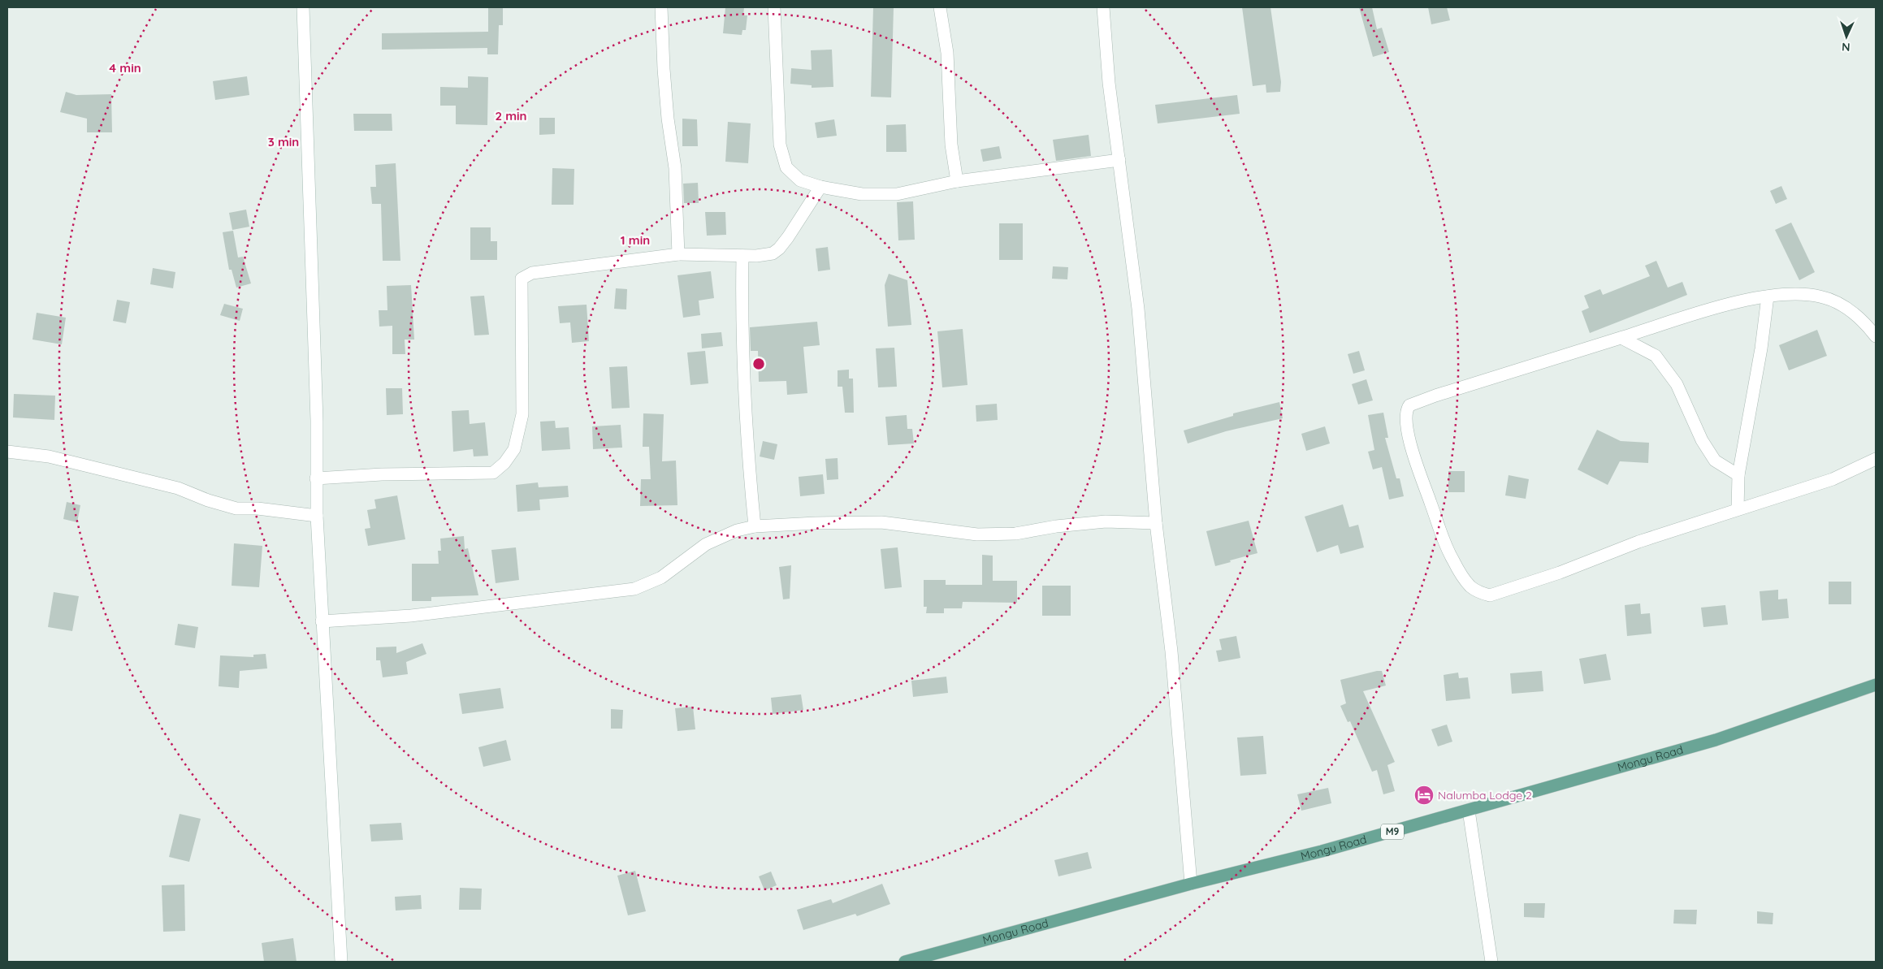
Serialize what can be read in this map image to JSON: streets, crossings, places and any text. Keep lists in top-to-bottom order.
{
  "streets": {
    "main road": ["Mongu Road", "M9"]
  },
  "places": {
    "hotel": ["Nalumba Lodge 2"]
  },
  "north": "bottom",
  "rings": [
    "4 min",
    "2 min",
    "3 min",
    "1 min"
  ]
}
